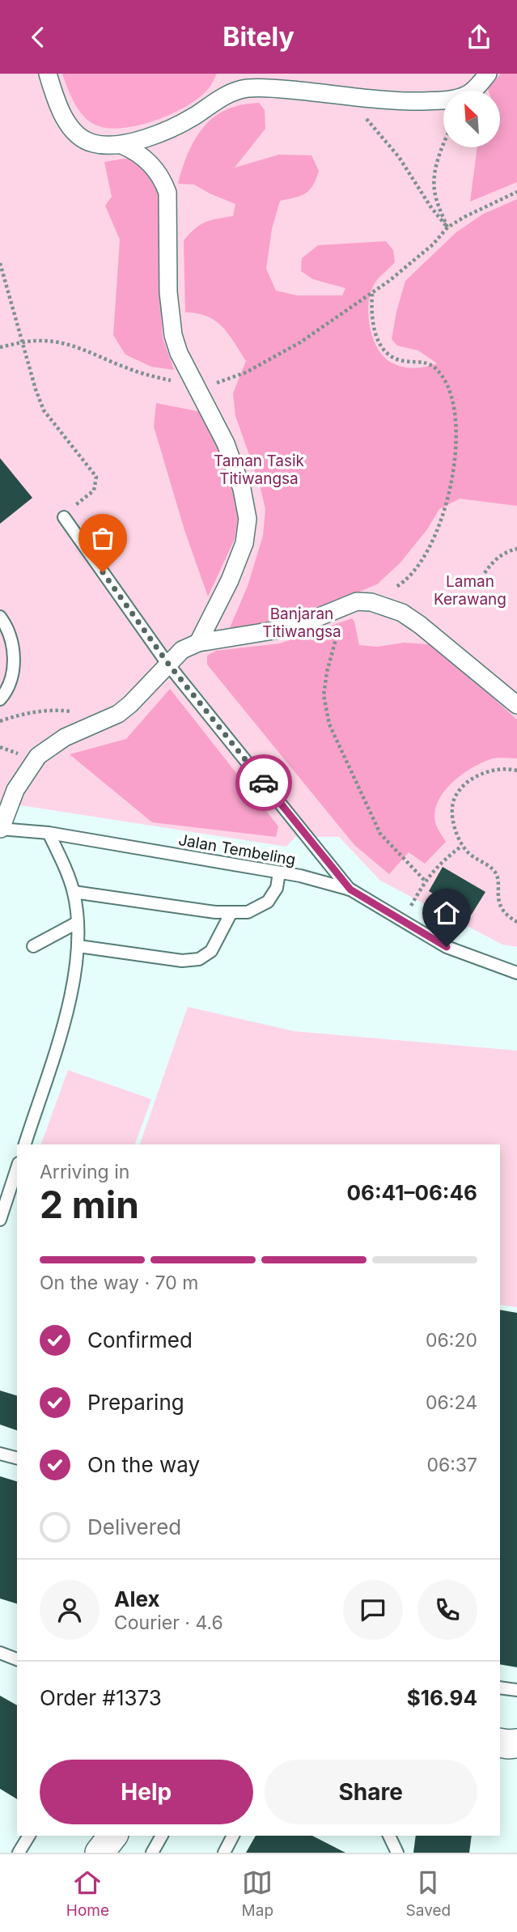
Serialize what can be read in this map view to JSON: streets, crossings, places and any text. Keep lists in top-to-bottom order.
{
  "streets": {
    "lane": ["Jalan Tembeling"]
  },
  "parks": ["Taman Tasik Titiwangsa", "Laman Kerawang", "Banjaran Titiwangsa"],
  "north": "top left",
  "page": {
    "header": "Bitely",
    "heading": ["2 min", "Arriving in", "06:41–06:46"],
    "panel": [
      "Alex",
      "Courier · 4.6",
      "Order #1373",
      "$16.94"
    ],
    "bar": "On the way · 70 m",
    "list": [
      ["Confirmed", "06:20"],
      ["Preparing", "06:24"],
      ["On the way", "06:37"],
      "Delivered"
    ],
    "buttons": ["Help", "Share"],
    "tabs": ["Home", "Map", "Saved"]
  }
}
